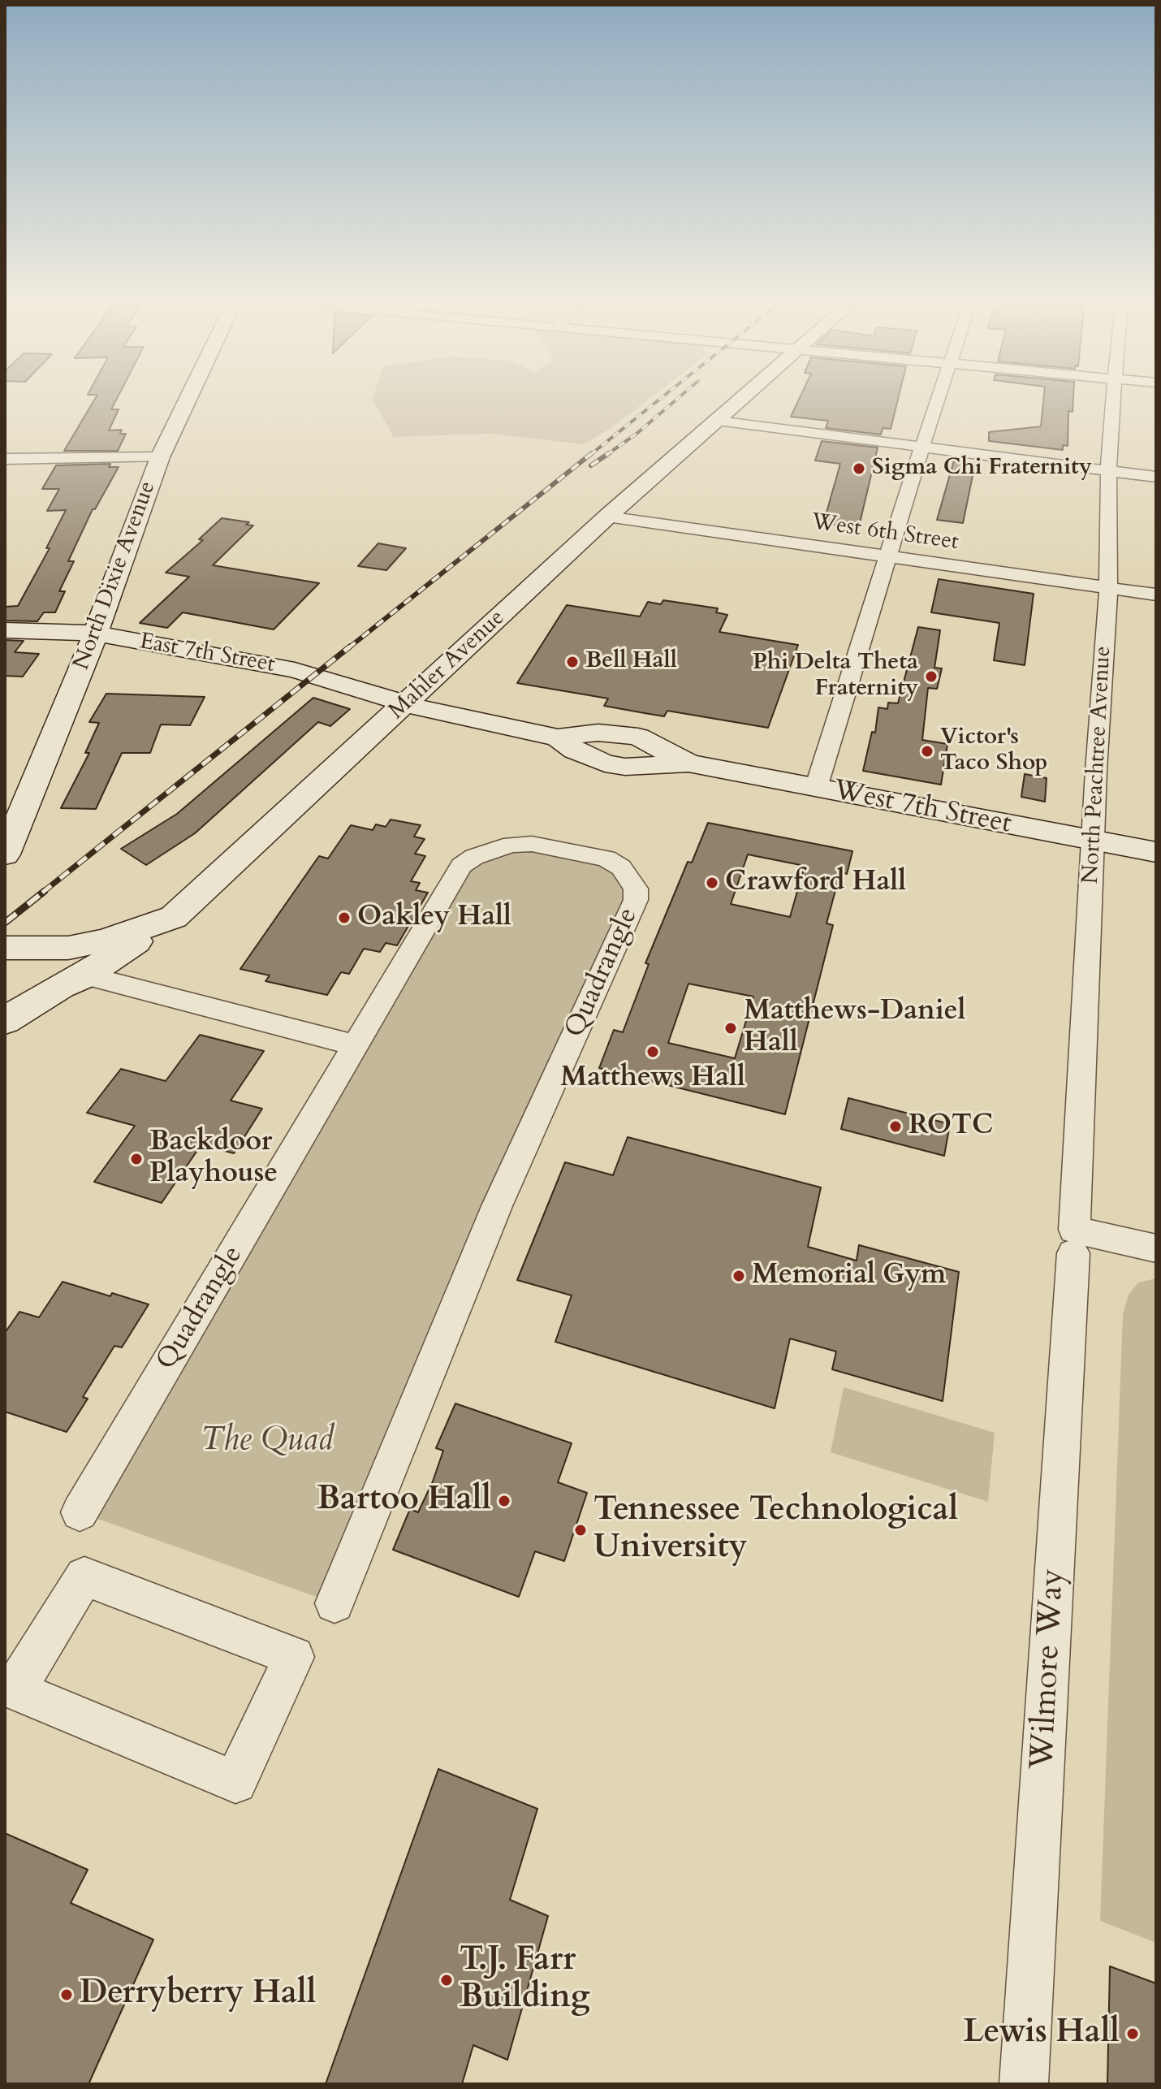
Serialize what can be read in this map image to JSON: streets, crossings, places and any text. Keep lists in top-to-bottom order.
{
  "streets": {
    "street": [
      "West 6th Street",
      "North Dixie Avenue",
      "East 7th Street",
      "Mahler Avenue",
      "North Peachtree Avenue",
      "West 7th Street",
      "Quadrangle",
      "Wilmore Way"
    ]
  },
  "crossings": [
    ["West 6th Street", "Mahler Avenue"],
    ["West 6th Street", "North Peachtree Avenue"],
    ["North Dixie Avenue", "East 7th Street"],
    ["East 7th Street", "Mahler Avenue"],
    ["East 7th Street", "West 7th Street"],
    ["Mahler Avenue", "West 7th Street"],
    ["North Peachtree Avenue", "West 7th Street"],
    ["North Peachtree Avenue", "Wilmore Way"]
  ],
  "parks": ["The Quad"],
  "places": [
    "Sigma Chi Fraternity",
    "Bell Hall",
    "Phi Delta Theta Fraternity",
    "Victor's Taco Shop",
    "Crawford Hall",
    "Oakley Hall",
    "Matthews-Daniel Hall",
    "Matthews Hall",
    "ROTC",
    "Backdoor Playhouse",
    "Memorial Gym",
    "Bartoo Hall",
    "Tennessee Technological University",
    "T.J. Farr Building",
    "Derryberry Hall",
    "Lewis Hall"
  ]
}
